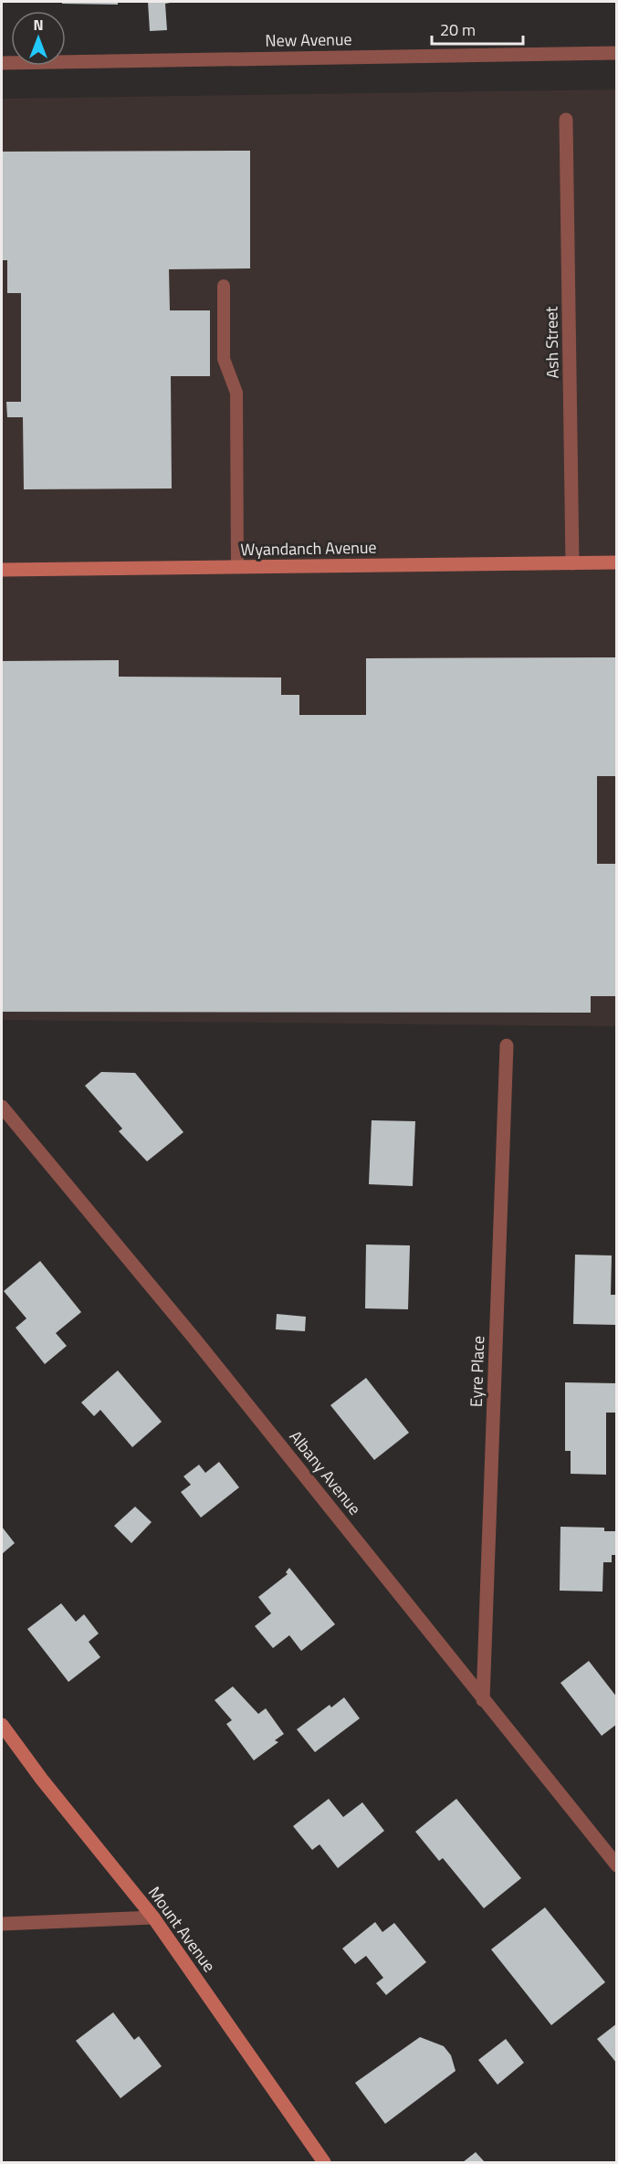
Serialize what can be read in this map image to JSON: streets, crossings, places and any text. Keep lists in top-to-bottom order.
{
  "streets": {
    "street": [
      "New Avenue",
      "Ash Street",
      "Wyandanch Avenue",
      "Eyre Place",
      "Albany Avenue",
      "Mount Avenue"
    ]
  },
  "crossings": [
    ["Ash Street", "Wyandanch Avenue"],
    ["Eyre Place", "Albany Avenue"]
  ],
  "scale_bar": "20 m",
  "north": "top"
}
